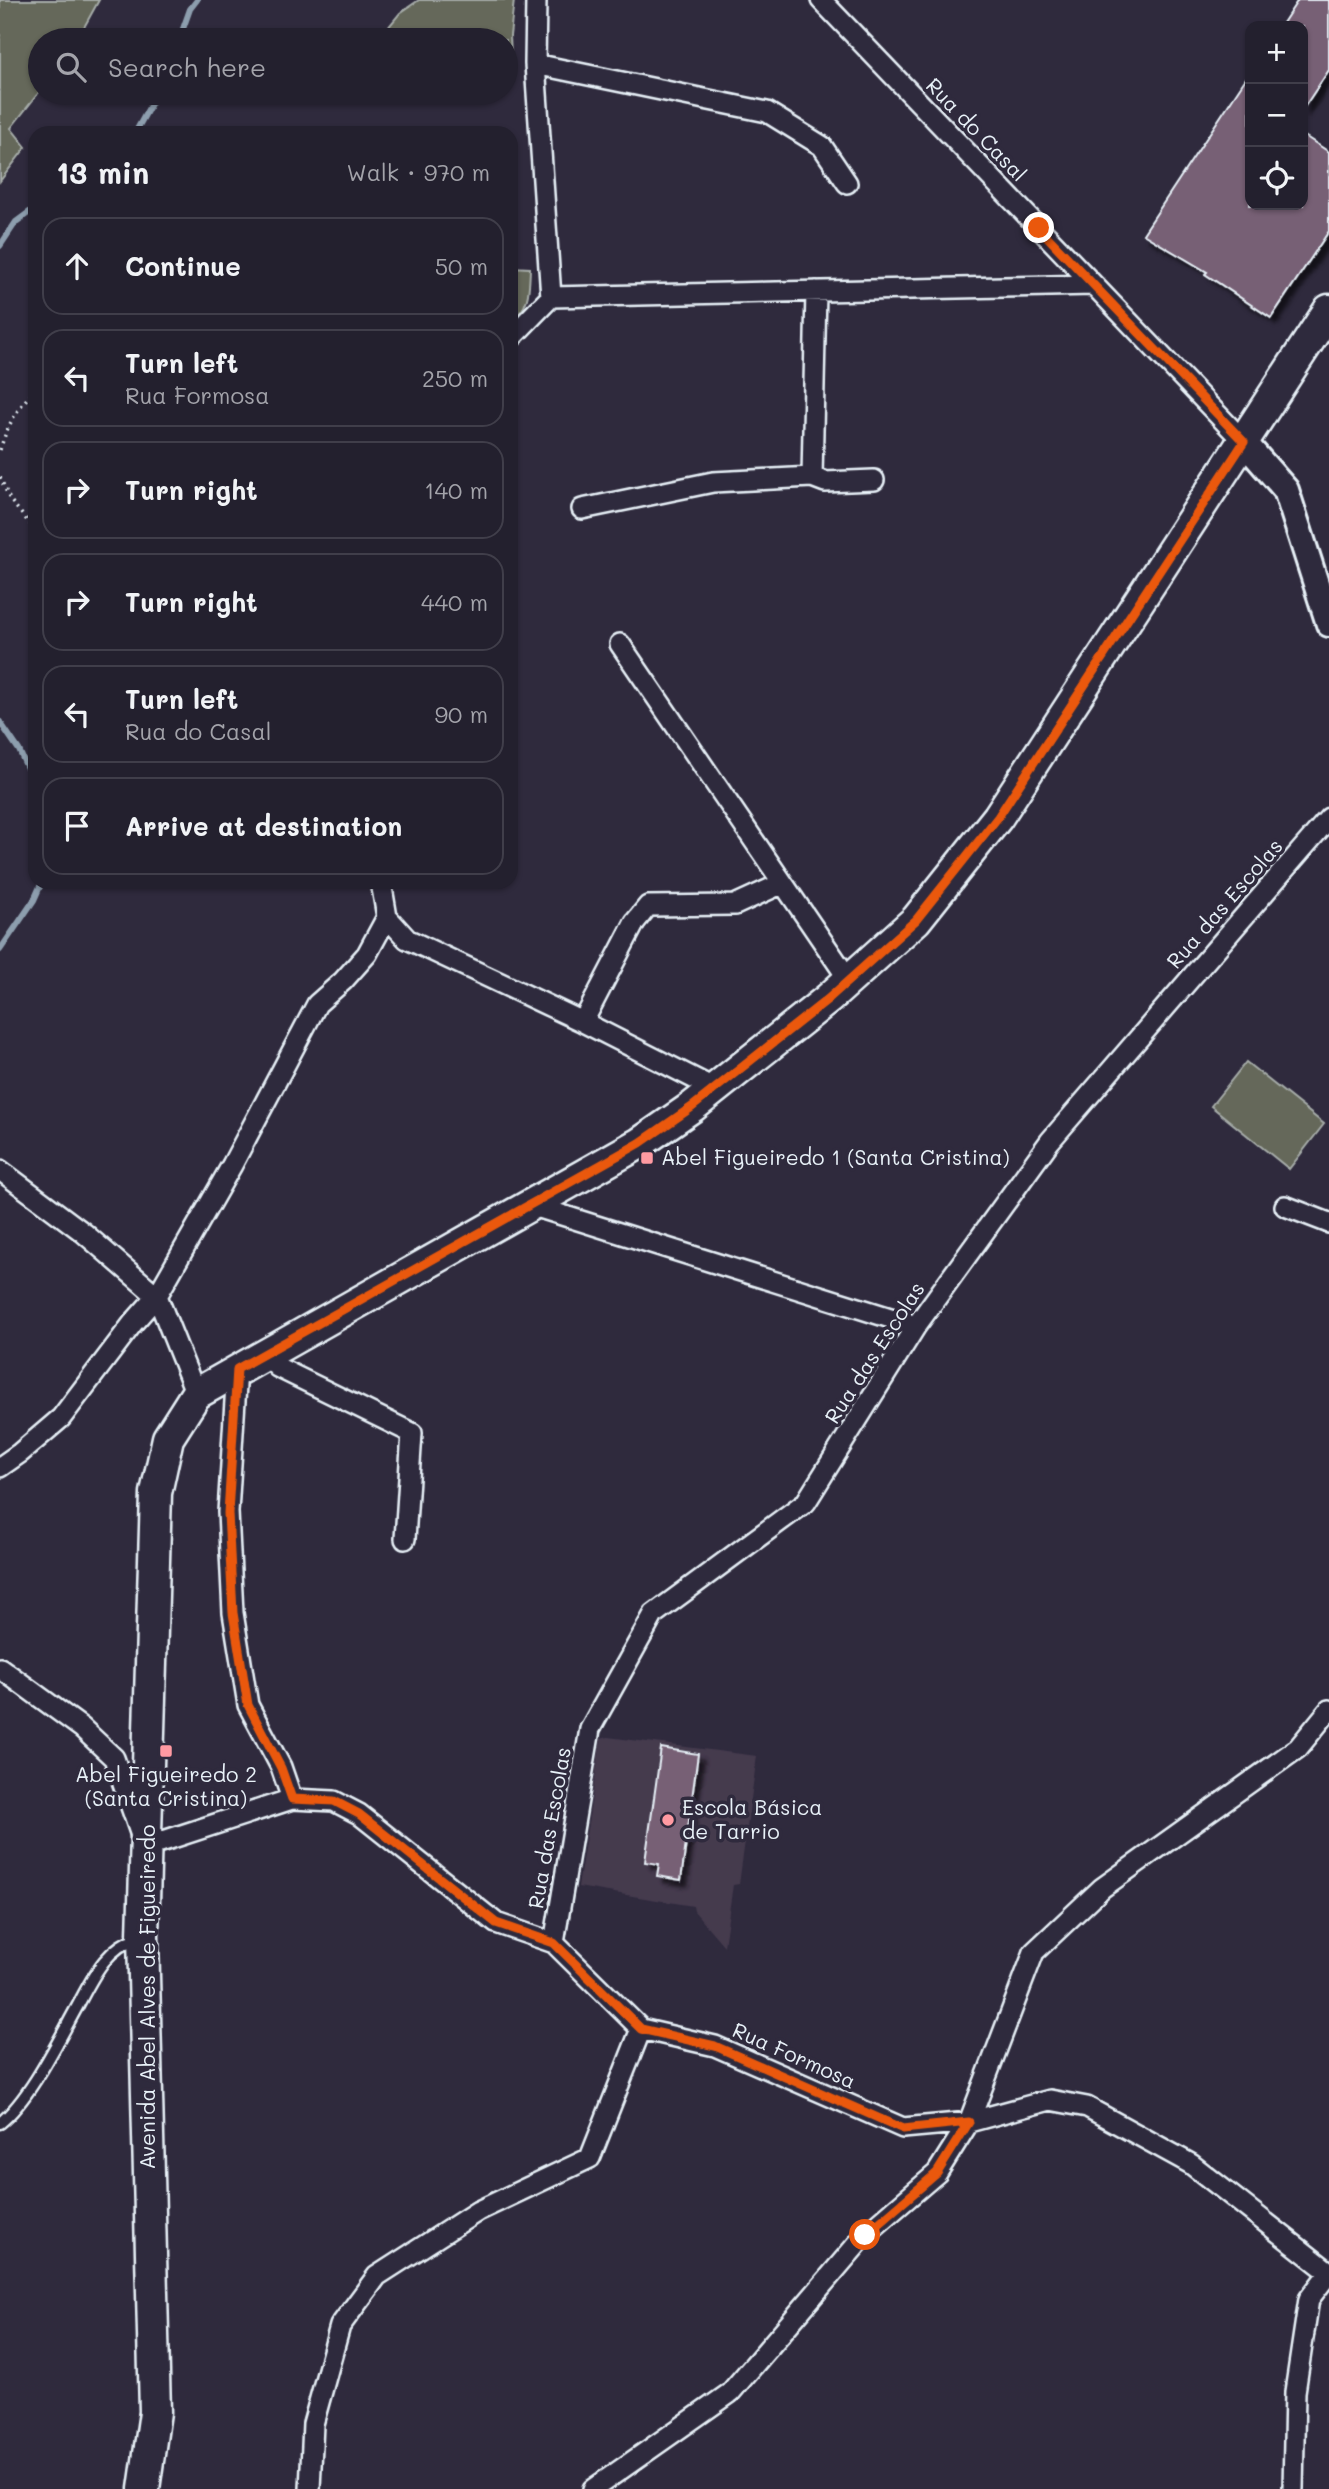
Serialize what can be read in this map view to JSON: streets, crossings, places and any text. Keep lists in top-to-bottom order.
{
  "streets": {
    "main road": ["Avenida Abel Alves de Figueiredo"],
    "street": ["Rua do Casal", "Rua das Escolas", "Rua Formosa"]
  },
  "crossings": [
    ["Rua do Casal", "Avenida Abel Alves de Figueiredo"]
  ],
  "places": {
    "transit": ["Abel Figueiredo 1 (Santa Cristina)", "Abel Figueiredo 2 (Santa Cristina)"],
    "other": ["Escola Básica de Tarrio"]
  },
  "page": {
    "map_buttons": ["+", "−"],
    "search": "Search here",
    "heading": ["13 min", "Walk · 970 m"],
    "list": [
      ["Continue", "50 m"],
      ["Turn left", "Rua Formosa", "250 m"],
      ["Turn right", "140 m"],
      ["Turn right", "440 m"],
      ["Turn left", "Rua do Casal", "90 m"],
      "Arrive at destination"
    ]
  }
}
